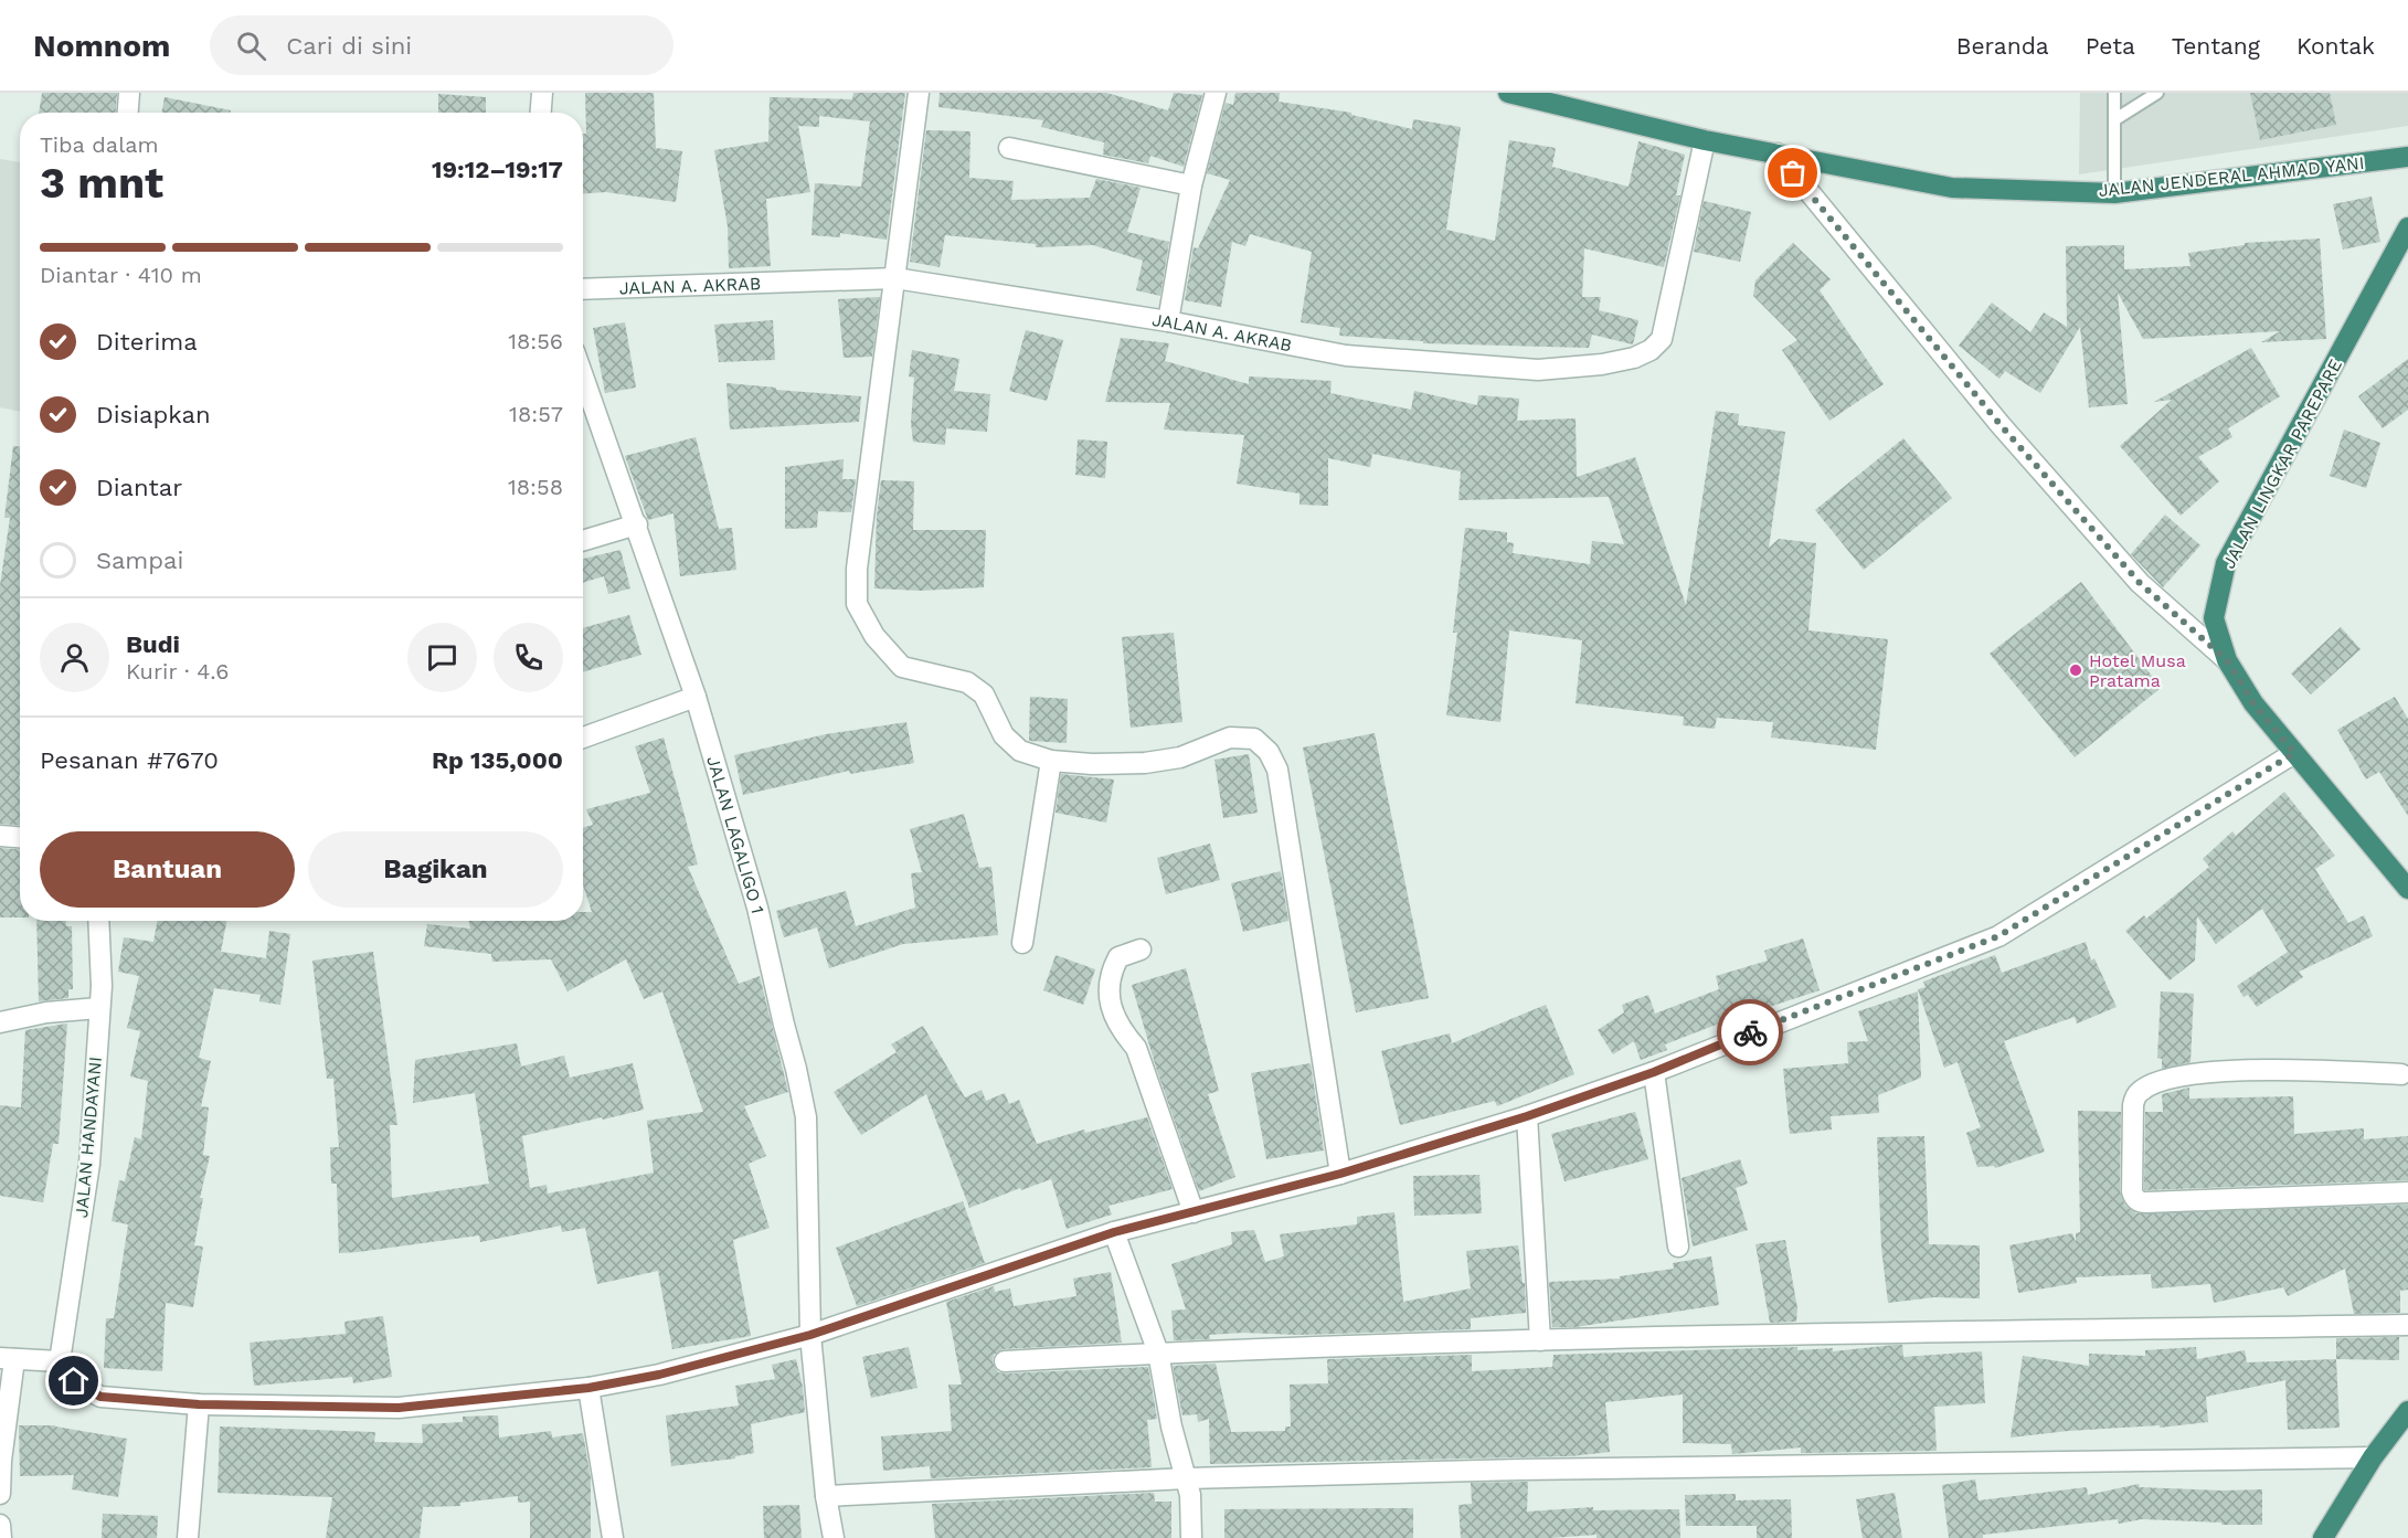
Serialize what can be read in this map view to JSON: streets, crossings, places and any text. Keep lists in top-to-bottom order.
{
  "streets": {
    "highway": ["JALAN JENDERAL AHMAD YANI", "JALAN LINGKAR PAREPARE"],
    "street": ["JALAN A. AKRAB", "JALAN LAGALIGO 1", "JALAN HANDAYANI"]
  },
  "crossings": [
    ["JALAN JENDERAL AHMAD YANI", "JALAN A. AKRAB"]
  ],
  "places": ["Hotel Musa Pratama"],
  "page": {
    "header": "Nomnom",
    "search": "Cari di sini",
    "nav": [
      "Beranda",
      "Peta",
      "Tentang",
      "Kontak"
    ],
    "heading": ["3 mnt", "Tiba dalam", "19:12–19:17"],
    "panel": [
      "Budi",
      "Kurir · 4.6",
      "Pesanan #7670",
      "Rp 135,000"
    ],
    "bar": "Diantar · 410 m",
    "list": [
      ["Diterima", "18:56"],
      ["Disiapkan", "18:57"],
      ["Diantar", "18:58"],
      "Sampai"
    ],
    "buttons": ["Bantuan", "Bagikan"]
  }
}
